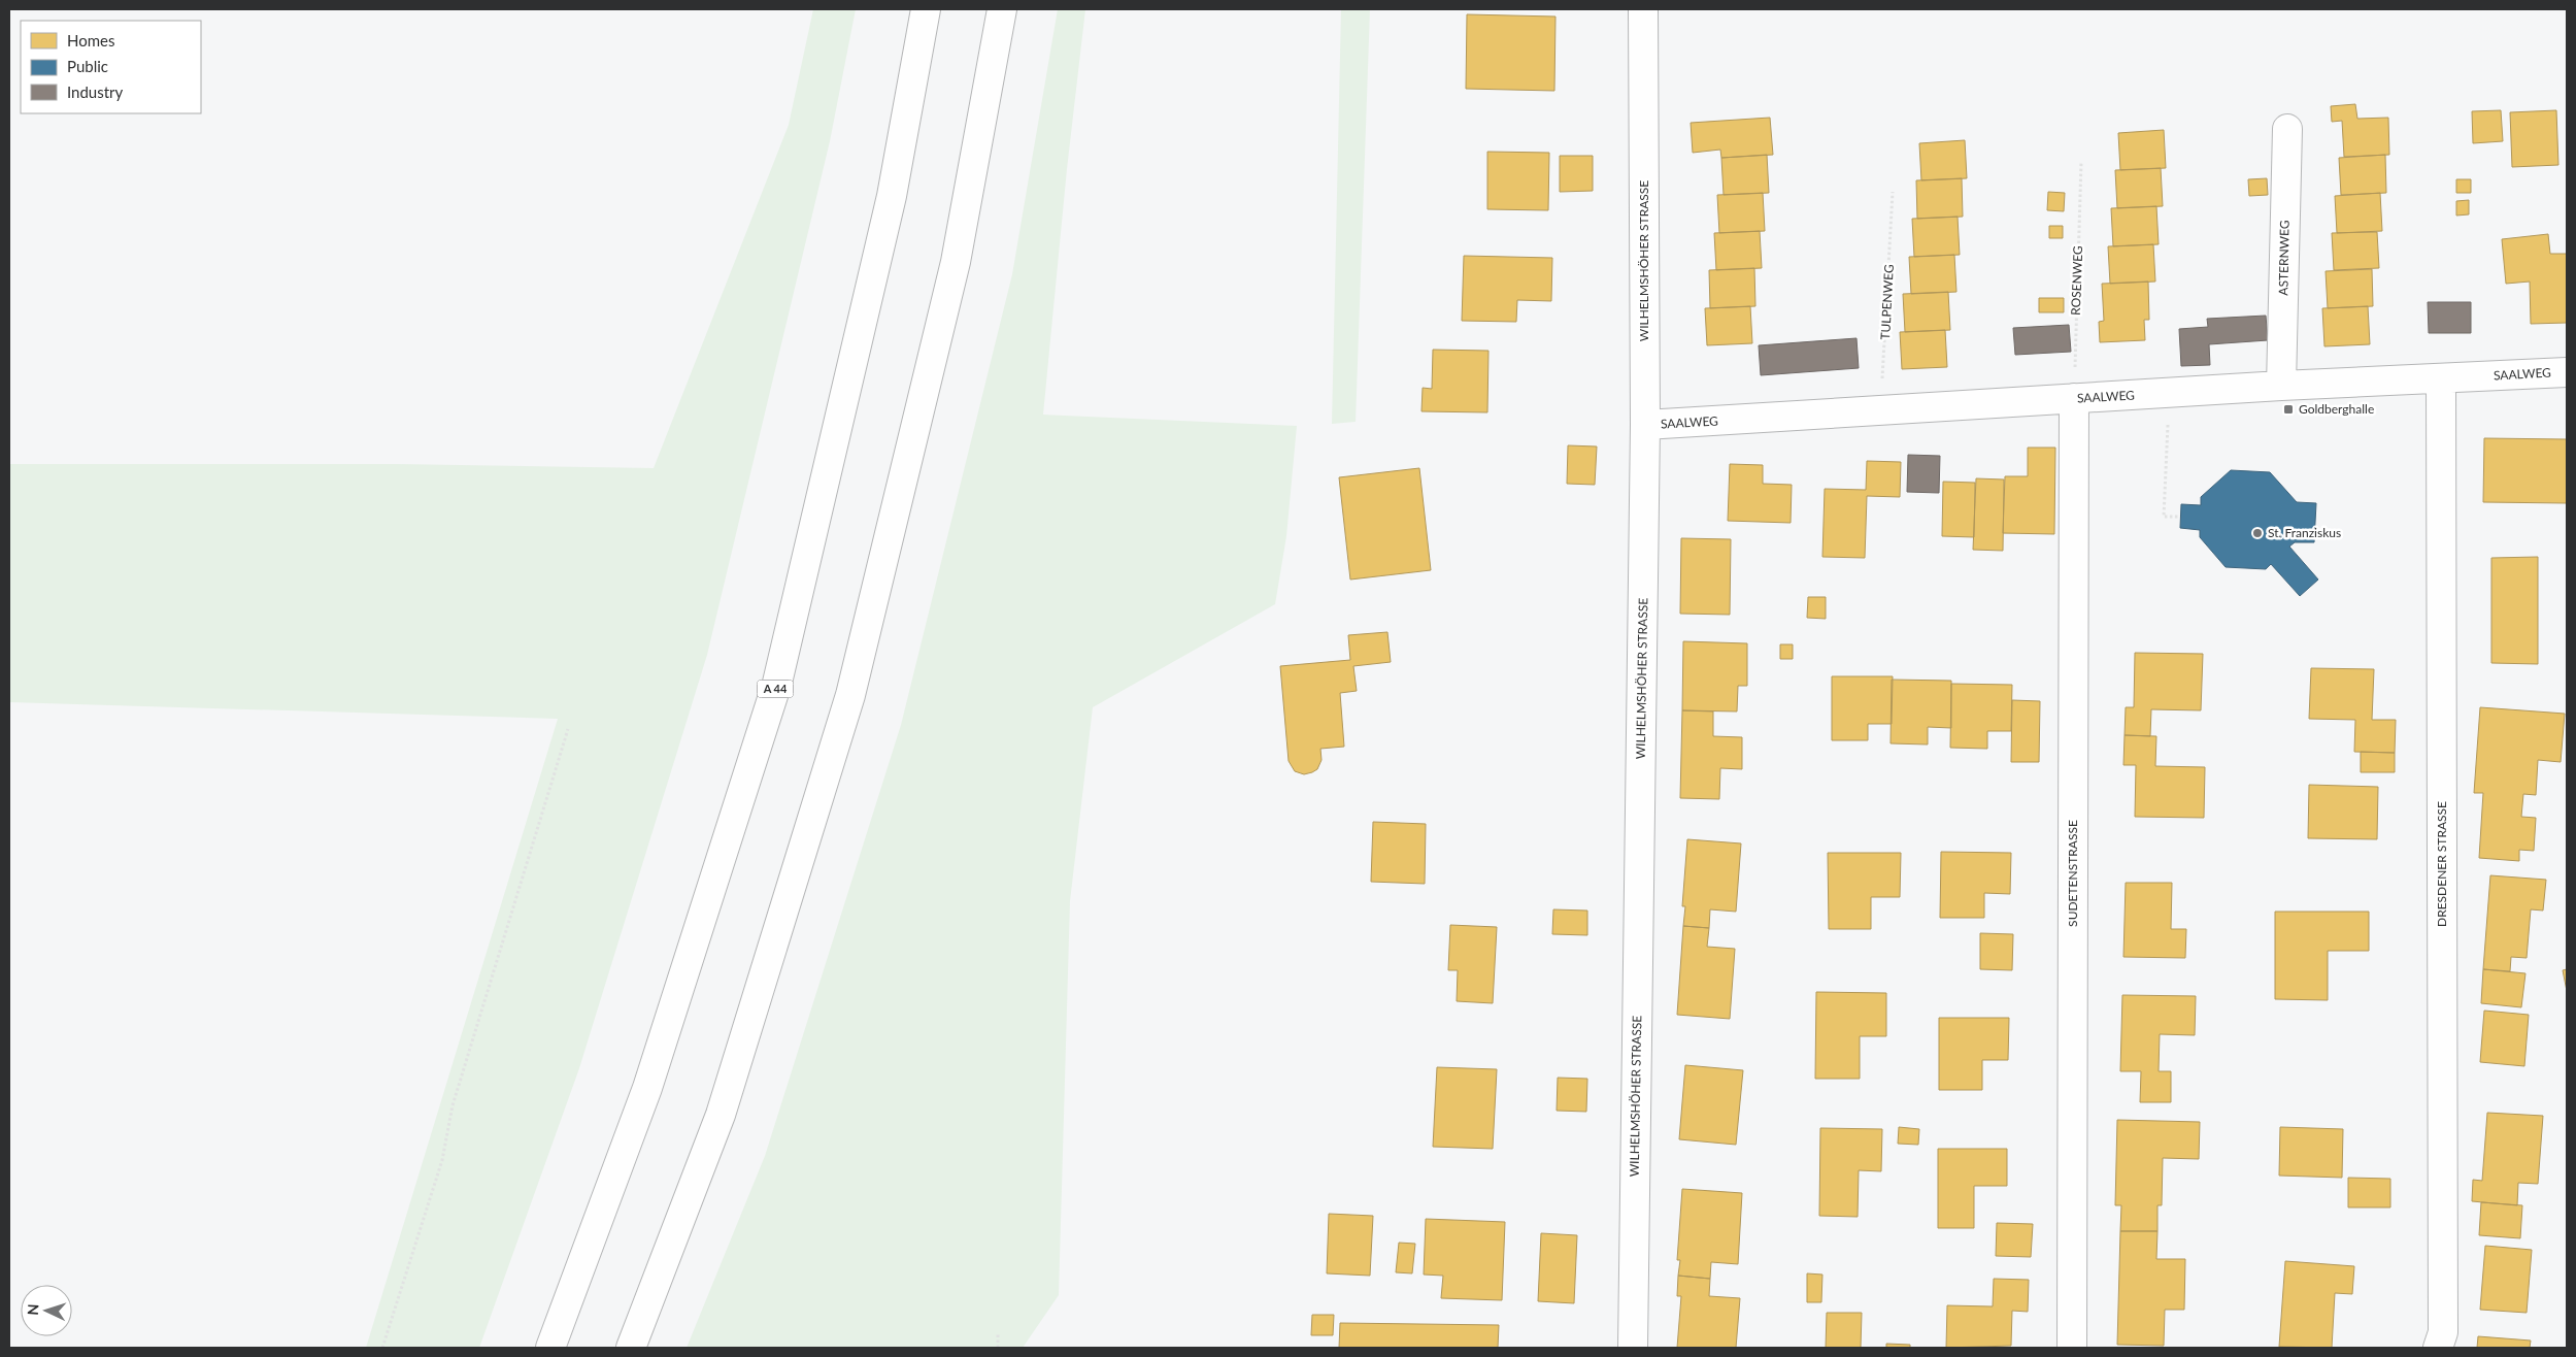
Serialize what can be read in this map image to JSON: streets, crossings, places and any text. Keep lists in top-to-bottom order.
{
  "streets": {
    "main road": [
      "ASTERNWEG",
      "WILHELMSHÖHER STRASSE",
      "SAALWEG",
      "A 44",
      "DRESDENER STRASSE",
      "SUDETENSTRASSE"
    ],
    "path": ["ROSENWEG", "TULPENWEG"]
  },
  "crossings": [
    ["ASTERNWEG", "SAALWEG"],
    ["WILHELMSHÖHER STRASSE", "SAALWEG"],
    ["ROSENWEG", "SAALWEG"],
    ["ROSENWEG", "SUDETENSTRASSE"],
    ["TULPENWEG", "SAALWEG"],
    ["SAALWEG", "DRESDENER STRASSE"],
    ["SAALWEG", "SUDETENSTRASSE"]
  ],
  "places": {
    "transit": ["Goldberghalle"],
    "other": ["St. Franziskus"]
  },
  "legend": ["Homes", "Public", "Industry"],
  "north": "left"
}
